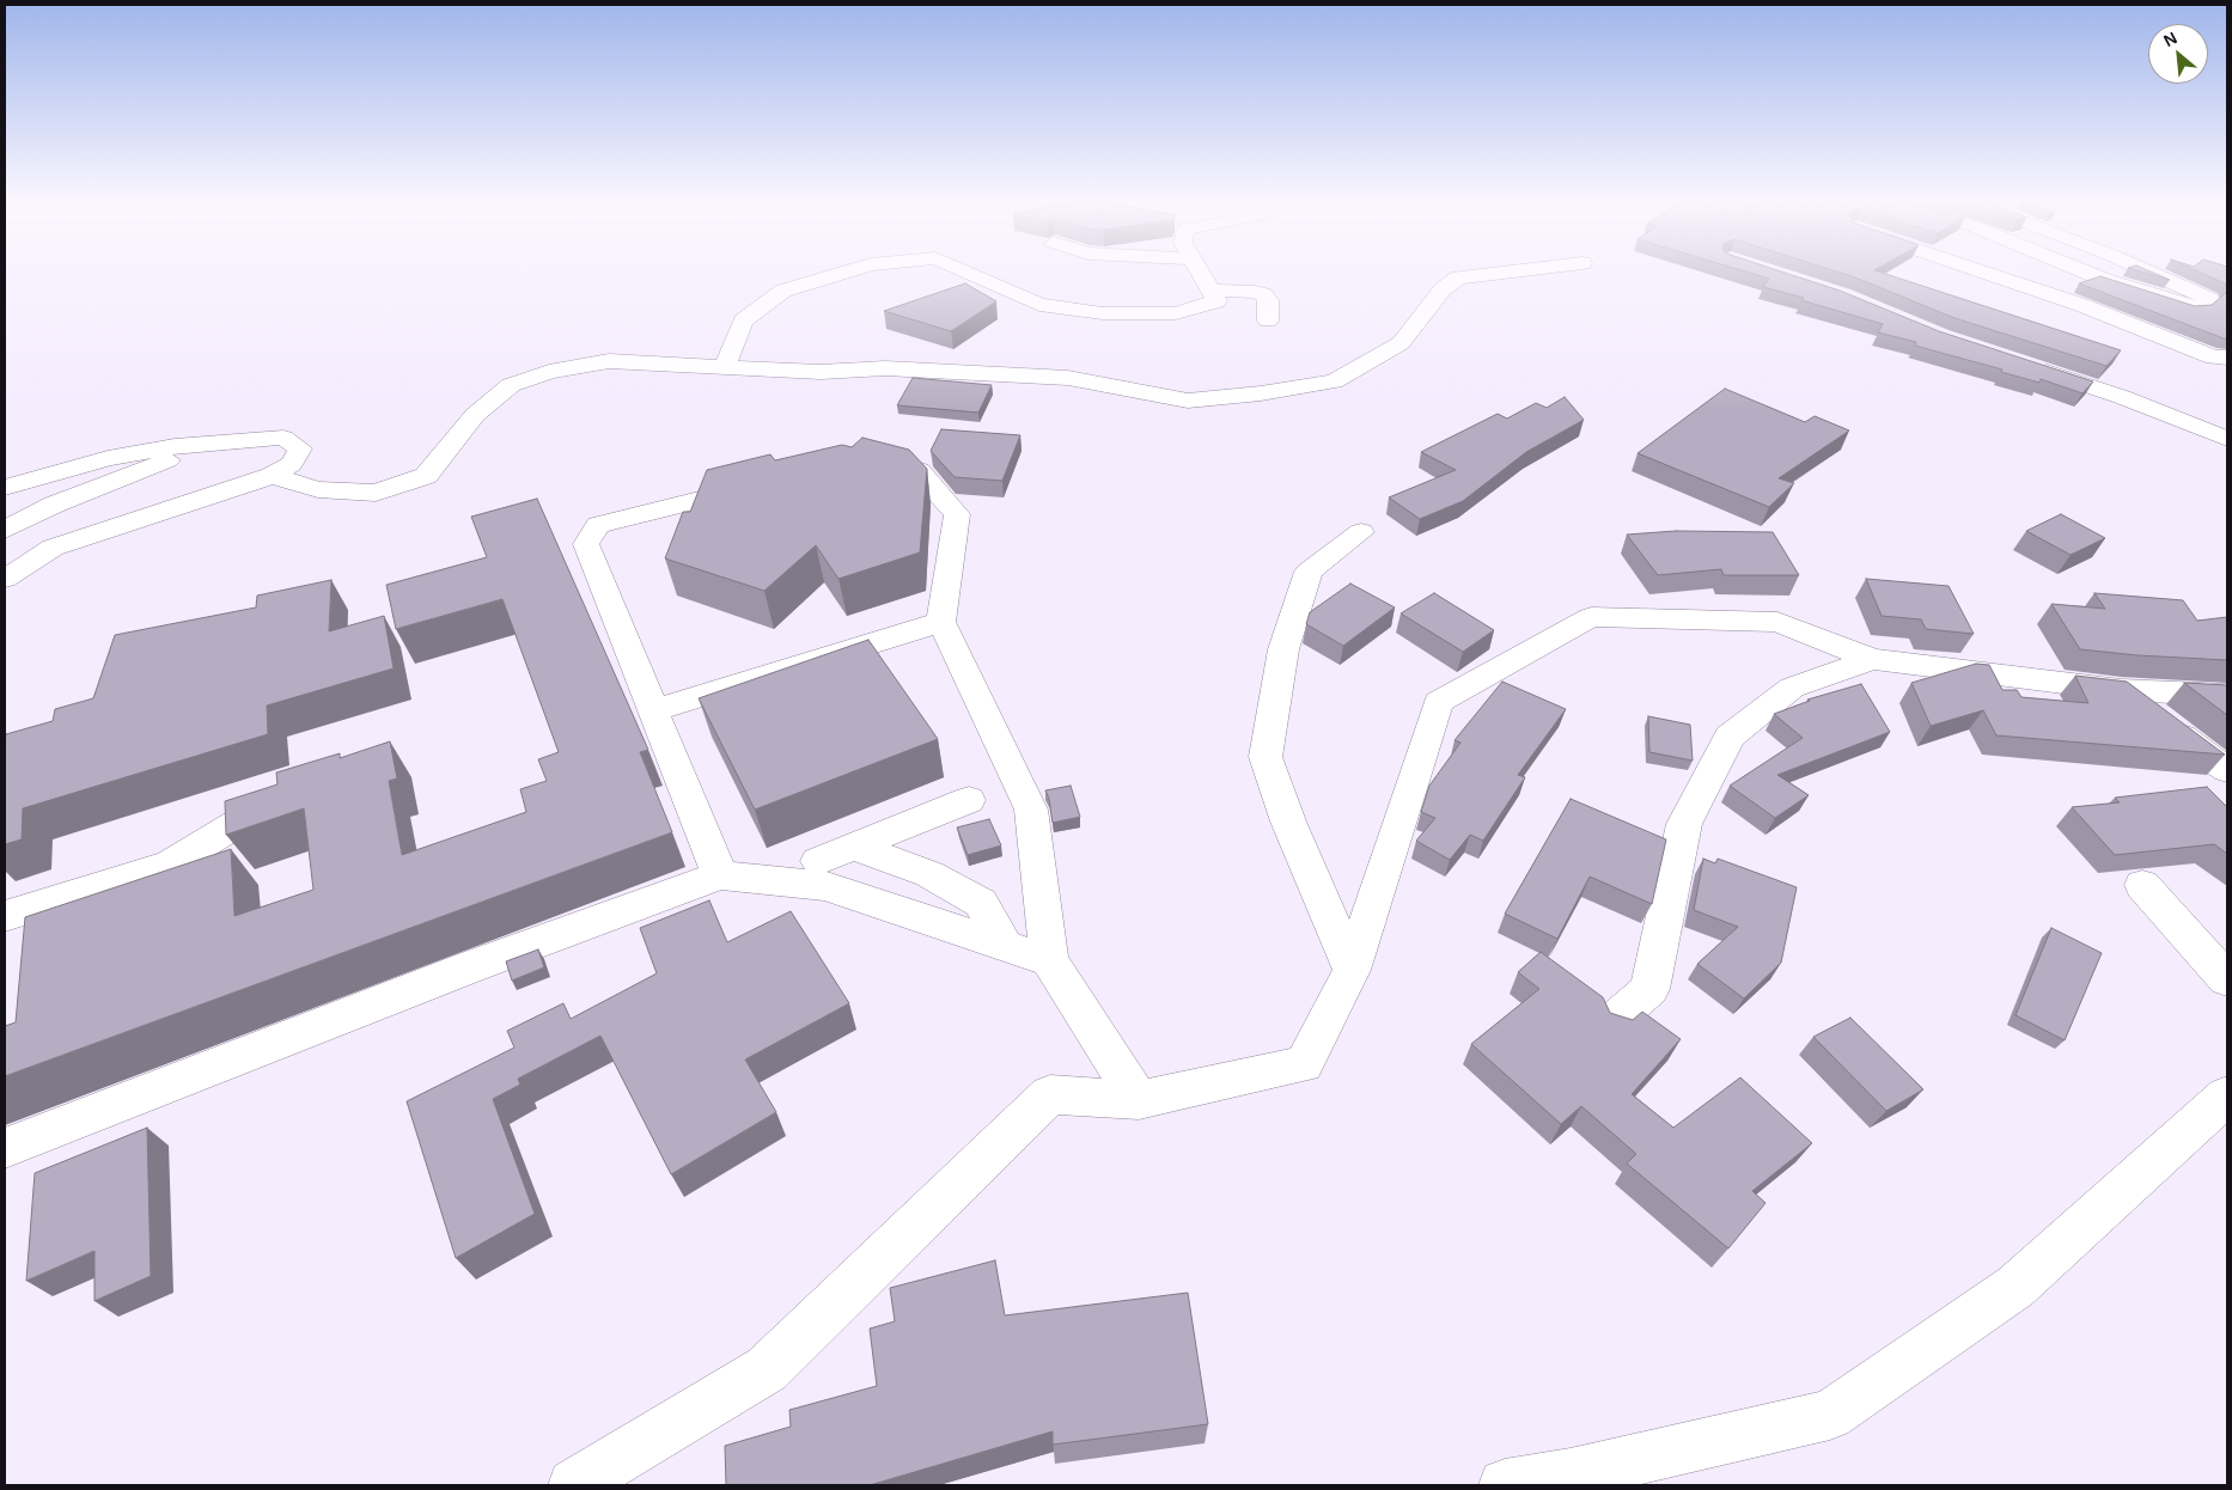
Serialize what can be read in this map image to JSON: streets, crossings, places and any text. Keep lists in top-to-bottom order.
{
  "north": "top left"
}
